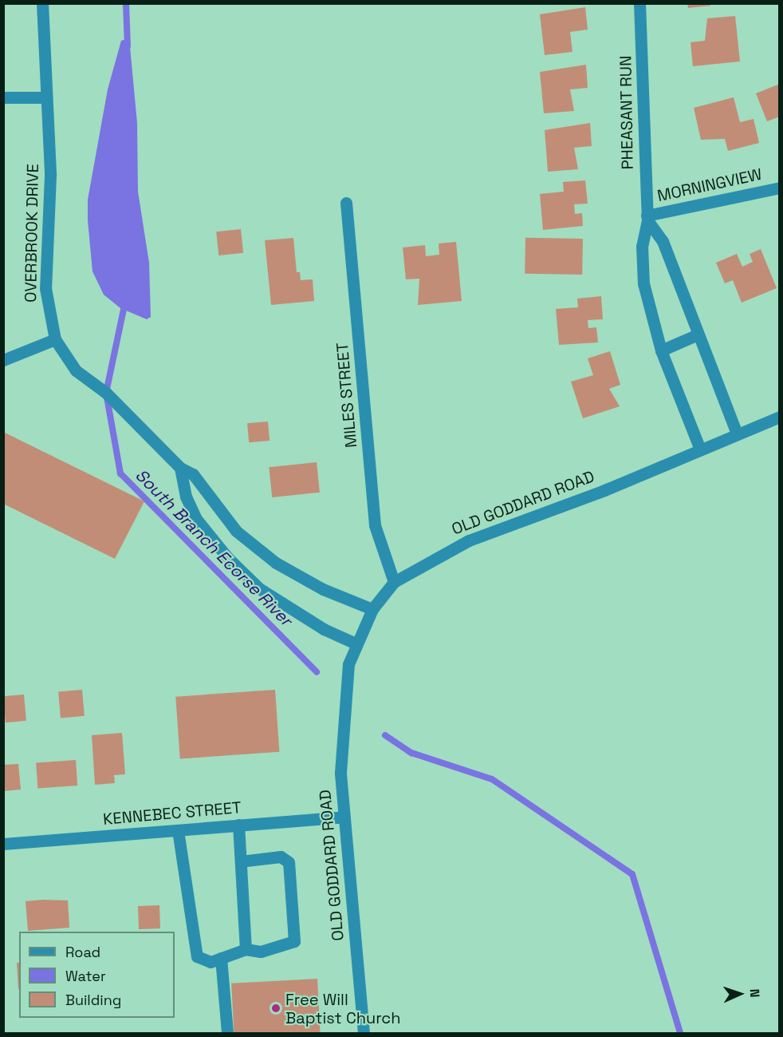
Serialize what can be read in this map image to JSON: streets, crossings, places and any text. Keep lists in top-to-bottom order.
{
  "streets": {
    "street": [
      "PHEASANT RUN",
      "MORNINGVIEW",
      "OVERBROOK DRIVE",
      "MILES STREET",
      "OLD GODDARD ROAD",
      "KENNEBEC STREET"
    ]
  },
  "crossings": [
    ["PHEASANT RUN", "MORNINGVIEW"],
    ["PHEASANT RUN", "OLD GODDARD ROAD"],
    ["OVERBROOK DRIVE", "OLD GODDARD ROAD"],
    ["MILES STREET", "OLD GODDARD ROAD"],
    ["OLD GODDARD ROAD", "KENNEBEC STREET"]
  ],
  "water": ["South Branch Ecorse River"],
  "places": ["Free Will Baptist Church"],
  "legend": ["Road", "Water", "Building"],
  "north": "right"
}
